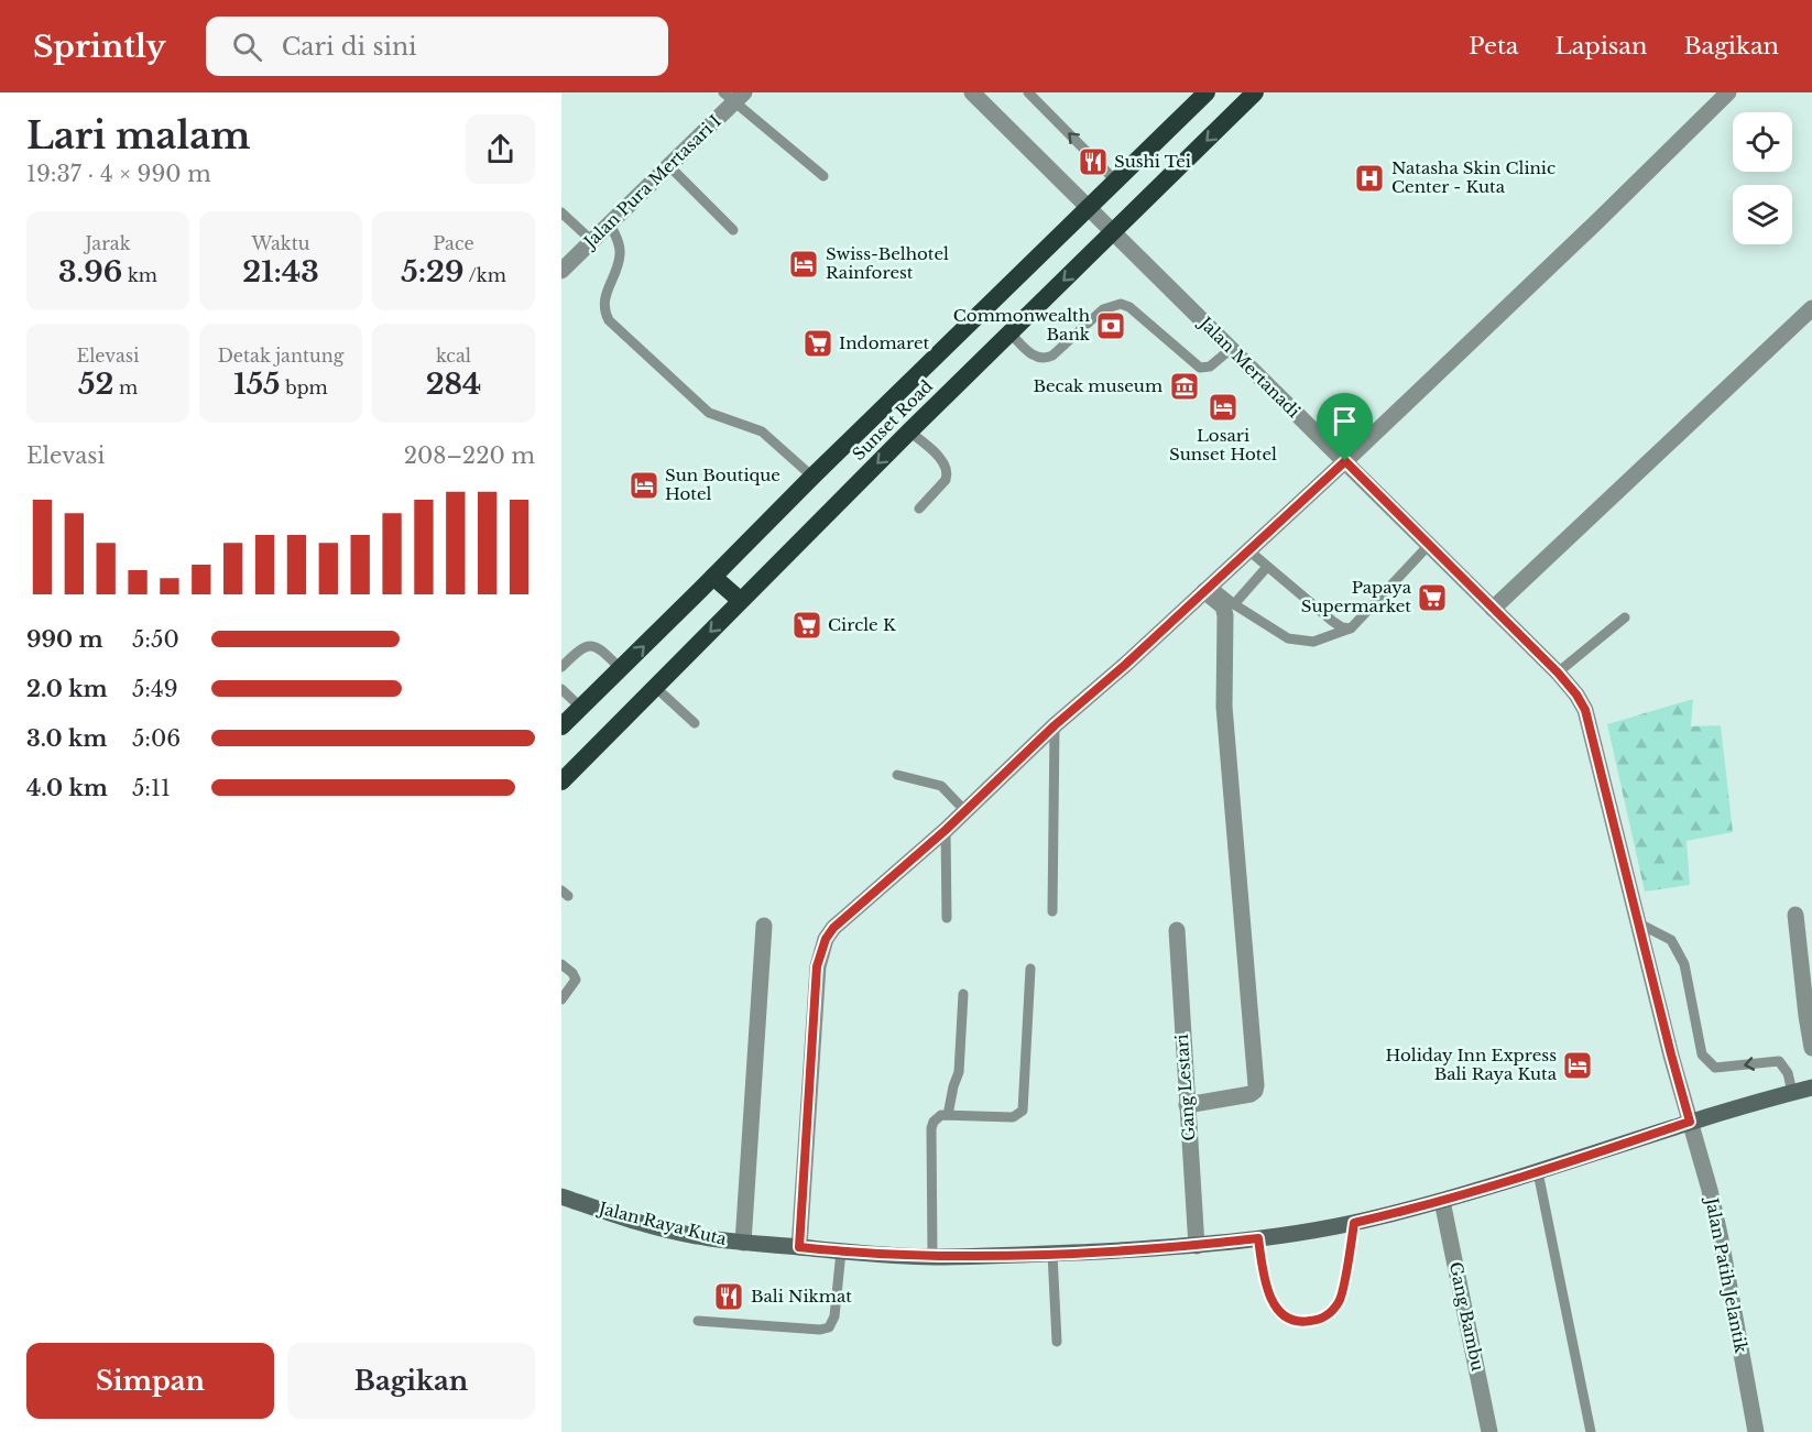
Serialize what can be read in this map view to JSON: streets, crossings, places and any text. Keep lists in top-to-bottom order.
{
  "streets": {
    "highway": ["Sunset Road"],
    "main road": ["Jalan Raya Kuta"],
    "street": [
      "Jalan Pura Mertasari I",
      "Jalan Mertanadi",
      "Gang Lestari",
      "Jalan Patih Jelantik",
      "Gang Bambu"
    ]
  },
  "crossings": [
    ["Jalan Mertanadi", "Sunset Road"],
    ["Jalan Mertanadi", "Jalan Raya Kuta"],
    ["Jalan Mertanadi", "Jalan Patih Jelantik"],
    ["Gang Lestari", "Jalan Raya Kuta"],
    ["Jalan Raya Kuta", "Jalan Patih Jelantik"],
    ["Jalan Raya Kuta", "Gang Bambu"]
  ],
  "places": {
    "restaurant": ["Sushi Tei", "Bali Nikmat"],
    "hospital": ["Natasha Skin Clinic Center - Kuta"],
    "hotel": [
      "Swiss-Belhotel Rainforest",
      "Losari Sunset Hotel",
      "Sun Boutique Hotel",
      "Holiday Inn Express Bali Raya Kuta"
    ],
    "bank": ["Commonwealth Bank"],
    "supermarket": ["Indomaret", "Papaya Supermarket", "Circle K"],
    "museum": ["Becak museum"]
  },
  "page": {
    "header": "Sprintly",
    "search": "Cari di sini",
    "nav": ["Peta", "Lapisan", "Bagikan"],
    "heading": ["Lari malam", "19:37 · 4 × 990 m"],
    "stats": [
      ["Jarak", "3.96 km"],
      ["Waktu", "21:43"],
      ["Pace", "5:29 /km"],
      ["Elevasi", "52 m"],
      ["Detak jantung", "155 bpm"],
      ["kcal", "284"]
    ],
    "chart": ["Elevasi", "208–220 m"],
    "list": [
      {
        "name": "990 m",
        "note": "5:50"
      },
      {
        "name": "2.0 km",
        "note": "5:49"
      },
      {
        "name": "3.0 km",
        "note": "5:06"
      },
      {
        "name": "4.0 km",
        "note": "5:11"
      }
    ],
    "buttons": ["Simpan", "Bagikan"]
  }
}
